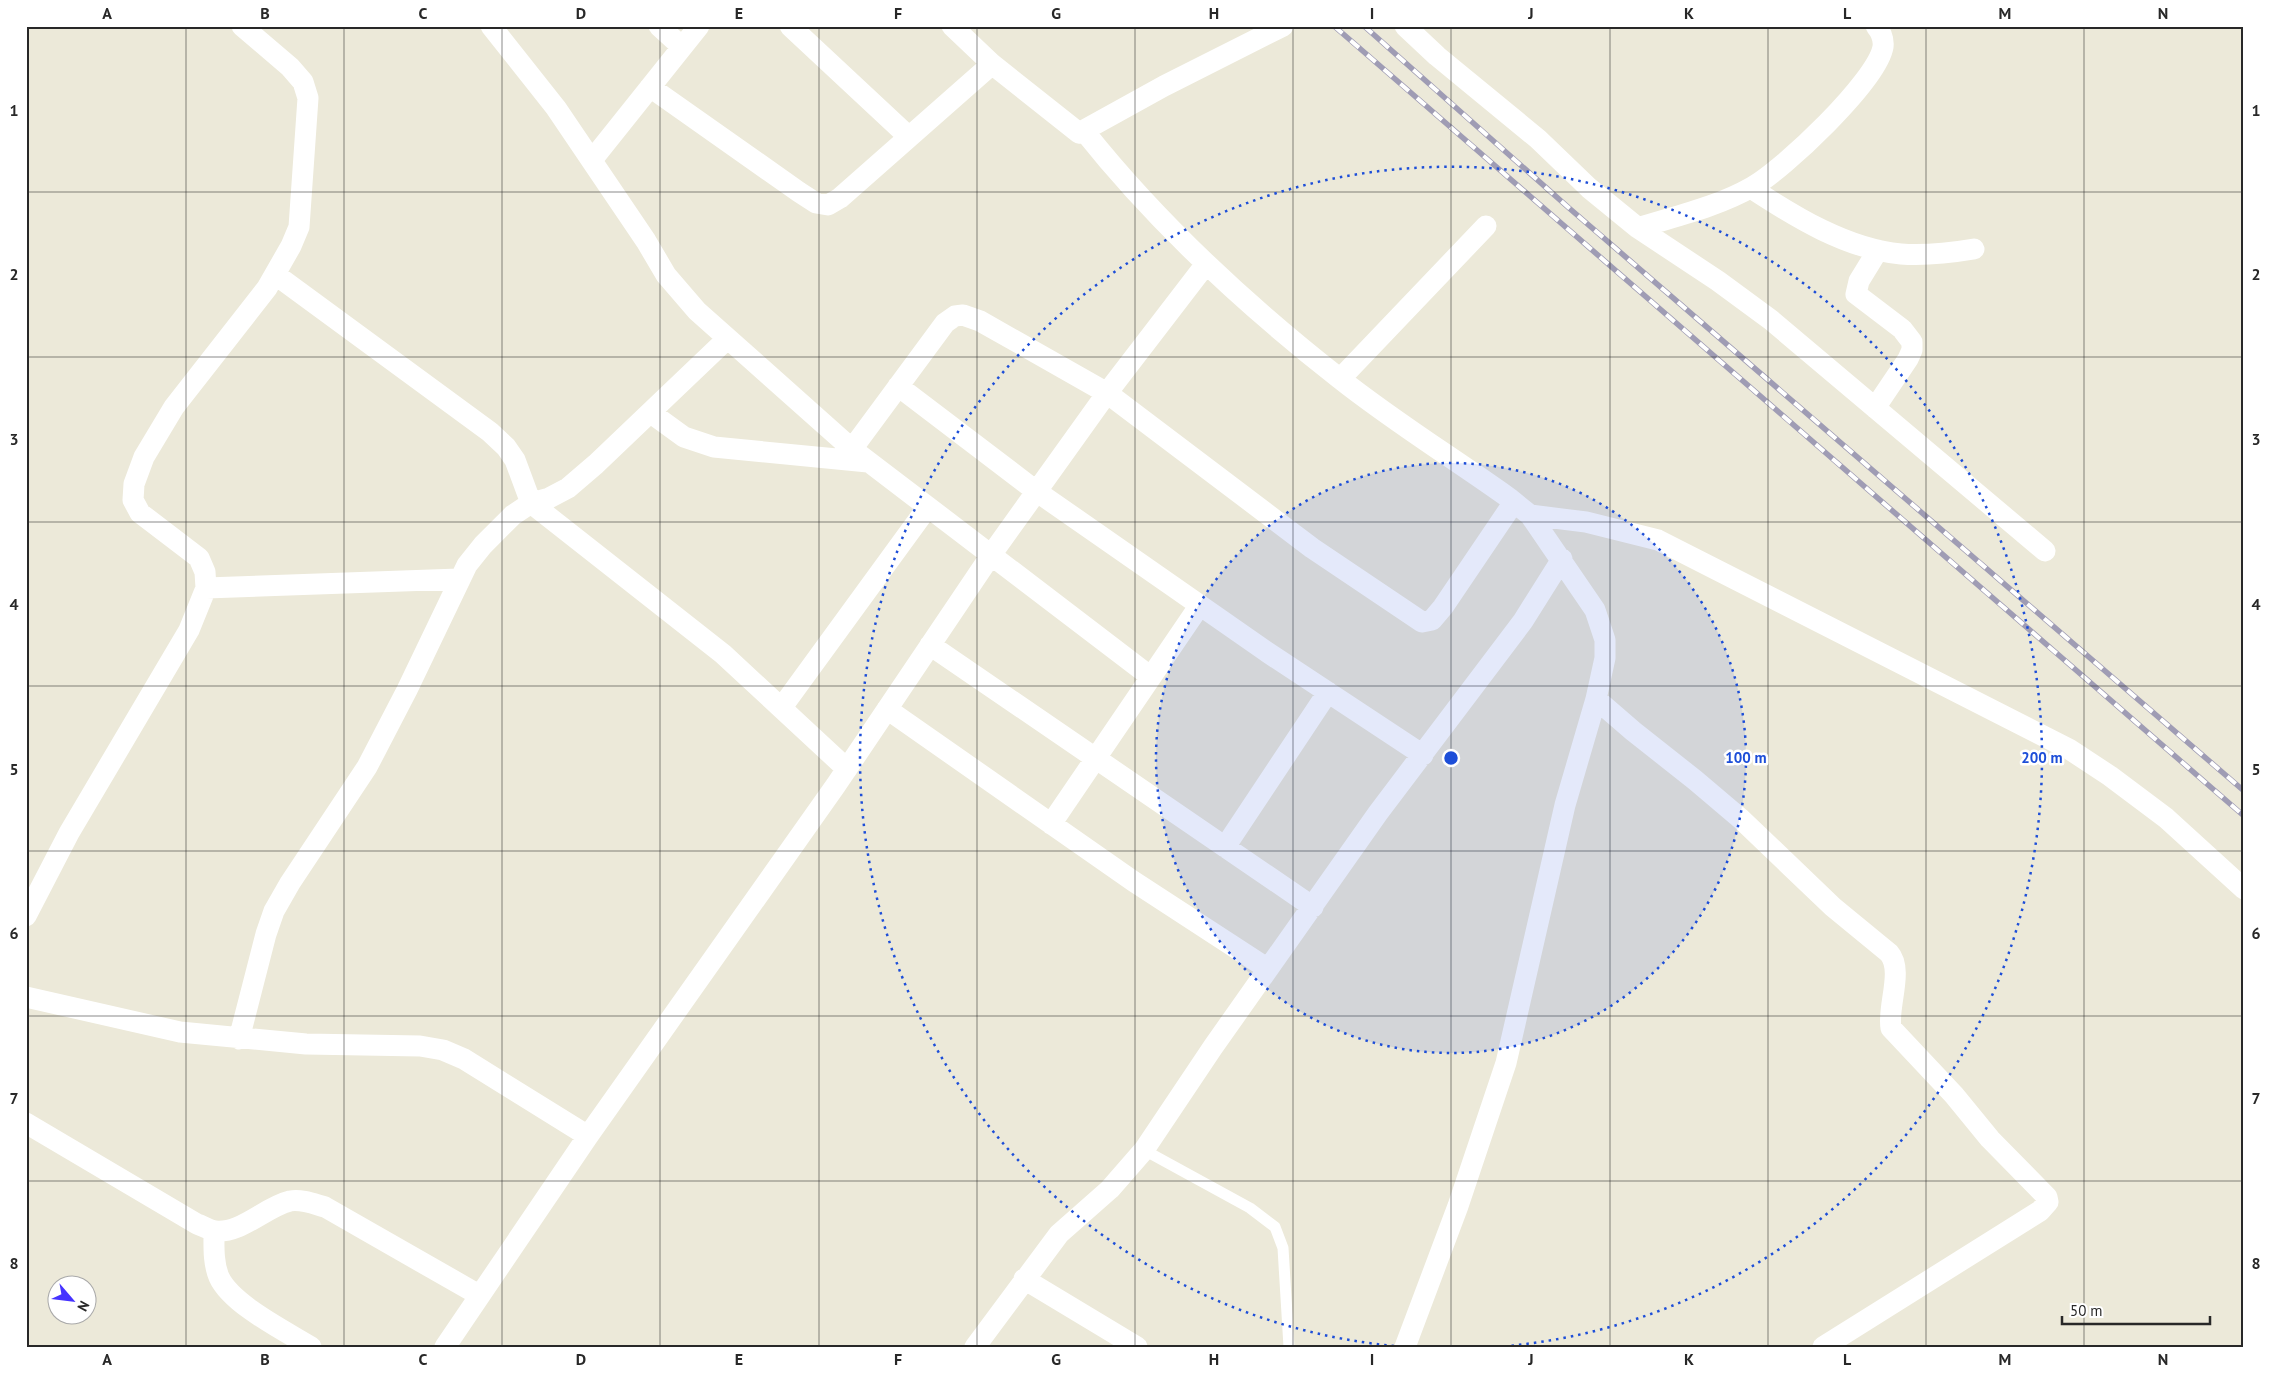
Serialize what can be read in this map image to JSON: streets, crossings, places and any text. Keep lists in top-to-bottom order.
{
  "scale_bar": "50 m",
  "north": "bottom right",
  "grid": {
    "columns": [
      "A",
      "B",
      "C",
      "D",
      "E",
      "F",
      "G",
      "H",
      "I",
      "J",
      "K",
      "L",
      "M",
      "N"
    ],
    "rows": [
      "1",
      "2",
      "3",
      "4",
      "5",
      "6",
      "7",
      "8"
    ]
  },
  "rings": ["100 m", "200 m"]
}
